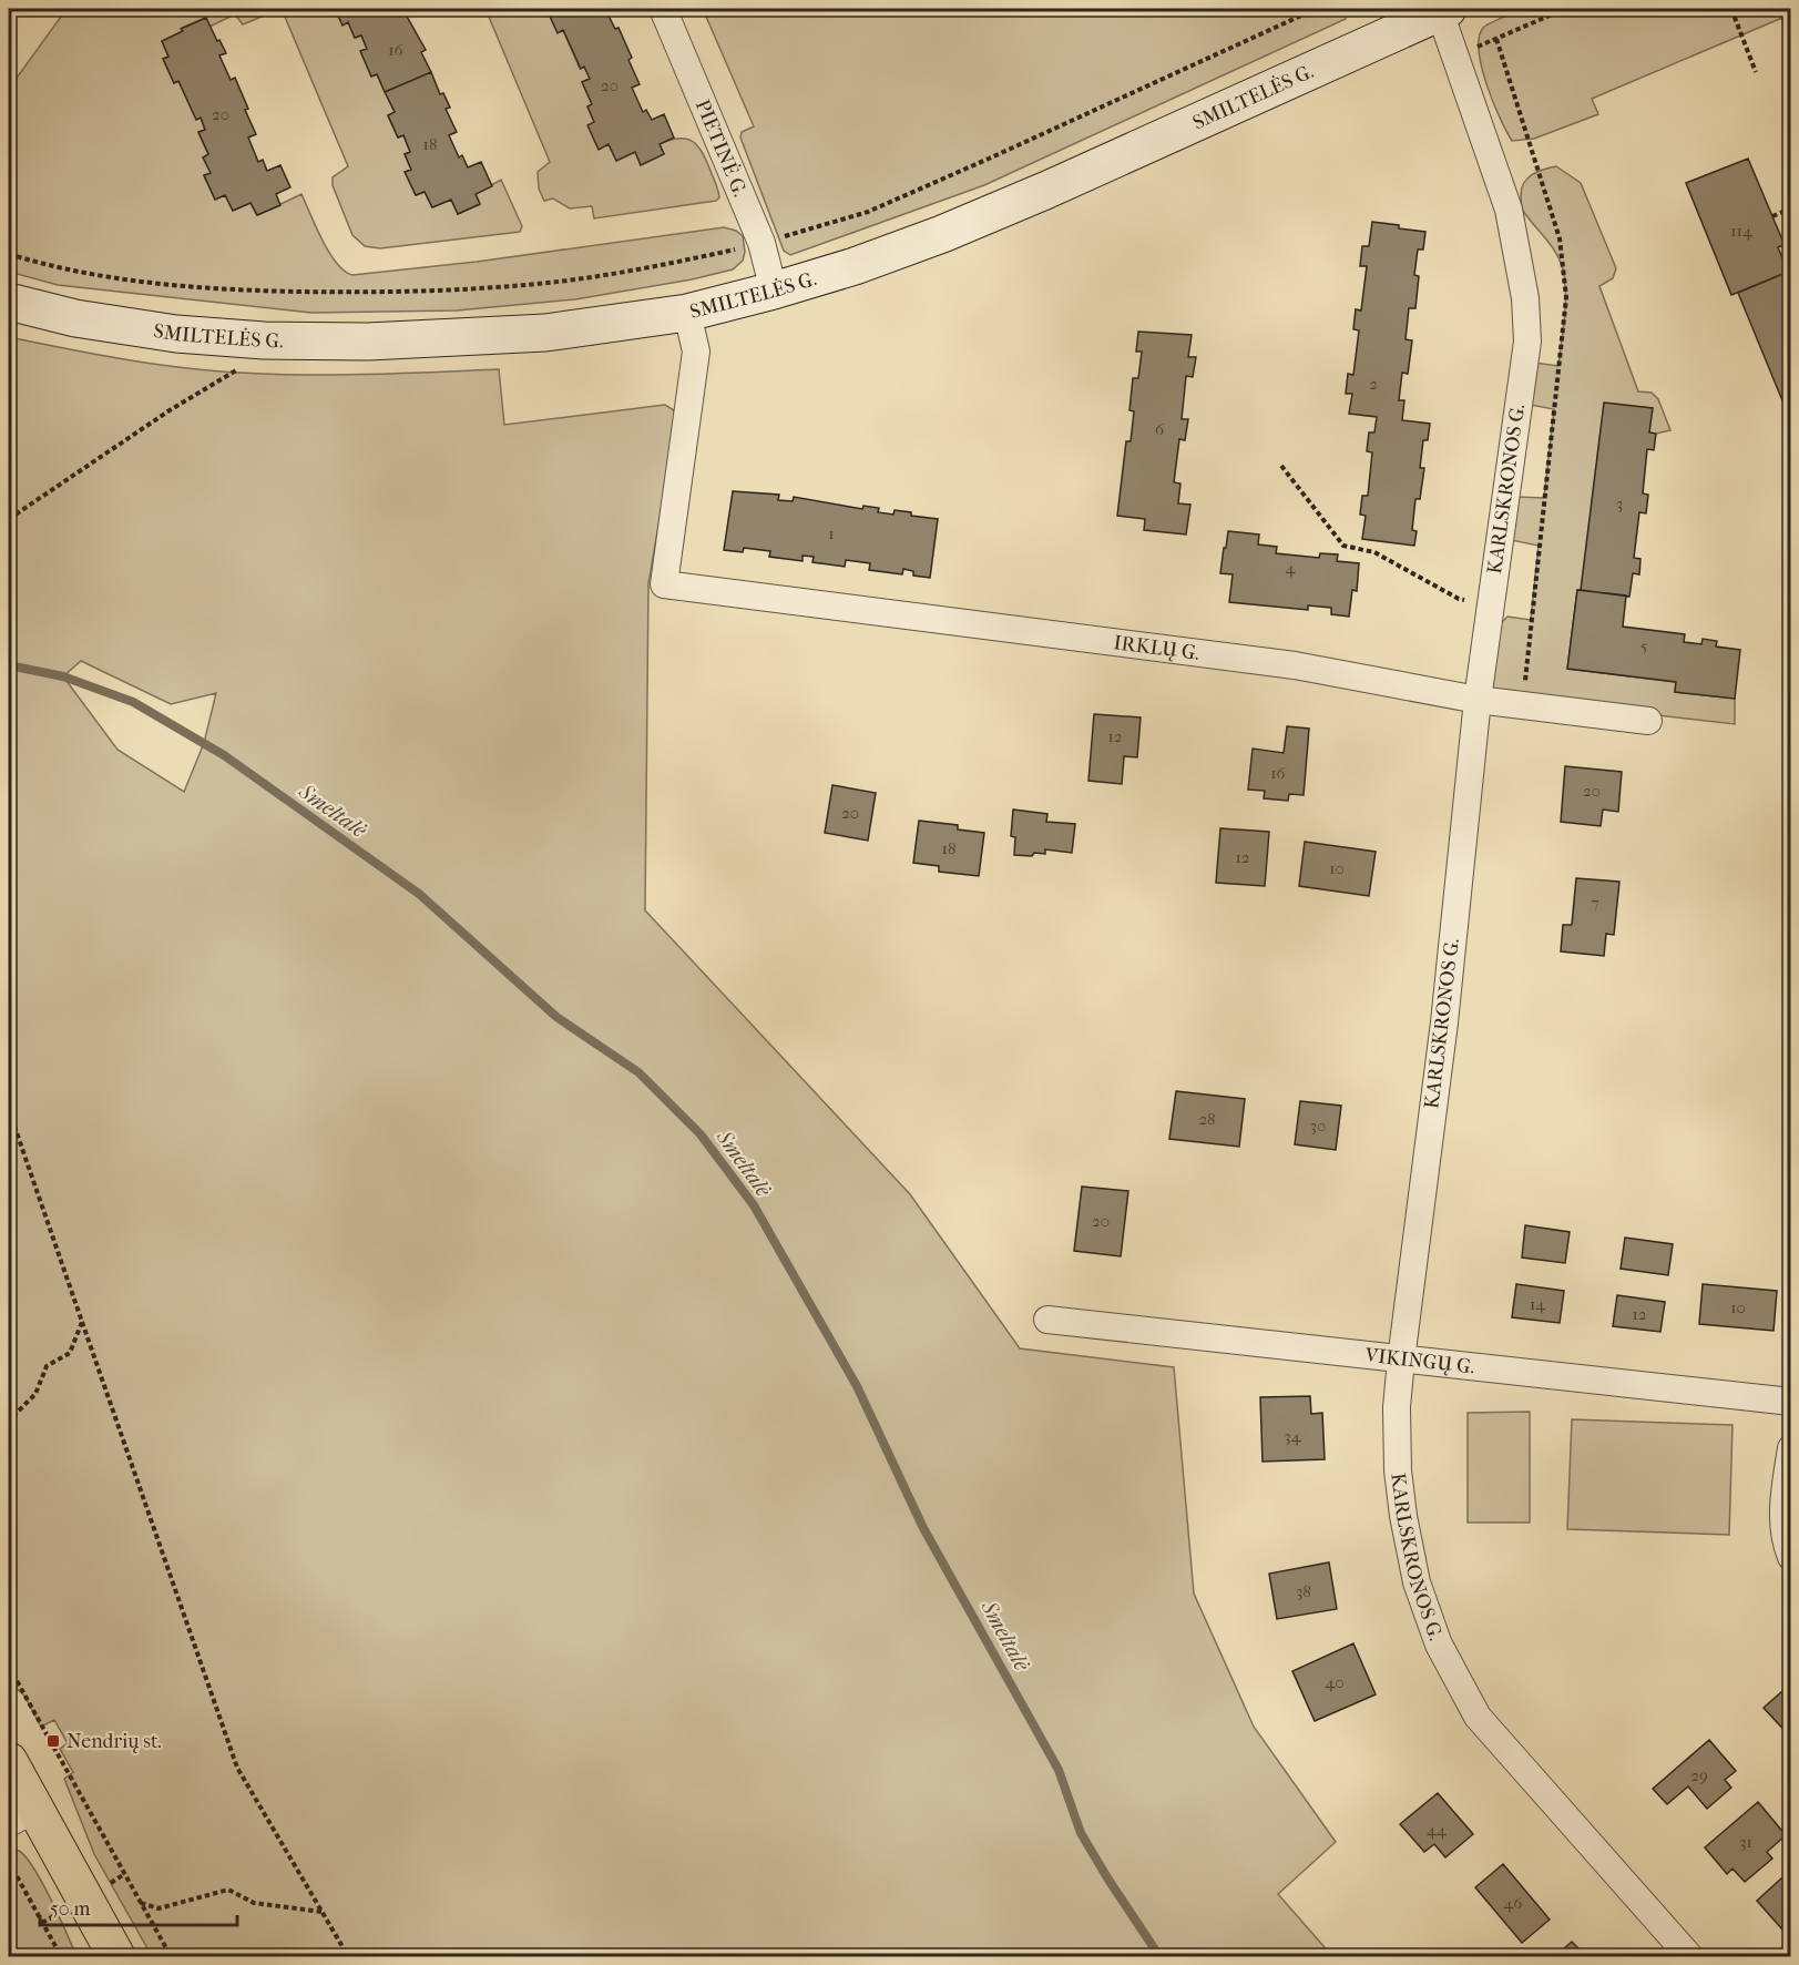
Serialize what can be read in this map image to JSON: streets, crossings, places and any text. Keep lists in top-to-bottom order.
{
  "streets": {
    "street": [
      "SMILTELĖS G.",
      "PIETINĖ G.",
      "KARLSKRONOS G.",
      "IRKLŲ G.",
      "VIKINGŲ G."
    ]
  },
  "crossings": [
    ["SMILTELĖS G.", "PIETINĖ G."],
    ["SMILTELĖS G.", "KARLSKRONOS G."],
    ["SMILTELĖS G.", "IRKLŲ G."],
    ["KARLSKRONOS G.", "IRKLŲ G."],
    ["KARLSKRONOS G.", "VIKINGŲ G."]
  ],
  "water": ["Smeltalė"],
  "places": {
    "transit": ["Nendrių st."]
  },
  "house_numbers": [
    "16",
    "20",
    "20",
    "18",
    "114",
    "2",
    "6",
    "3",
    "1",
    "4",
    "5",
    "12",
    "16",
    "20",
    "20",
    "18",
    "12",
    "10",
    "7",
    "28",
    "30",
    "20",
    "14",
    "10",
    "12",
    "34",
    "38",
    "40",
    "29",
    "44",
    "31",
    "46"
  ],
  "scale_bar": "50 m"
}
